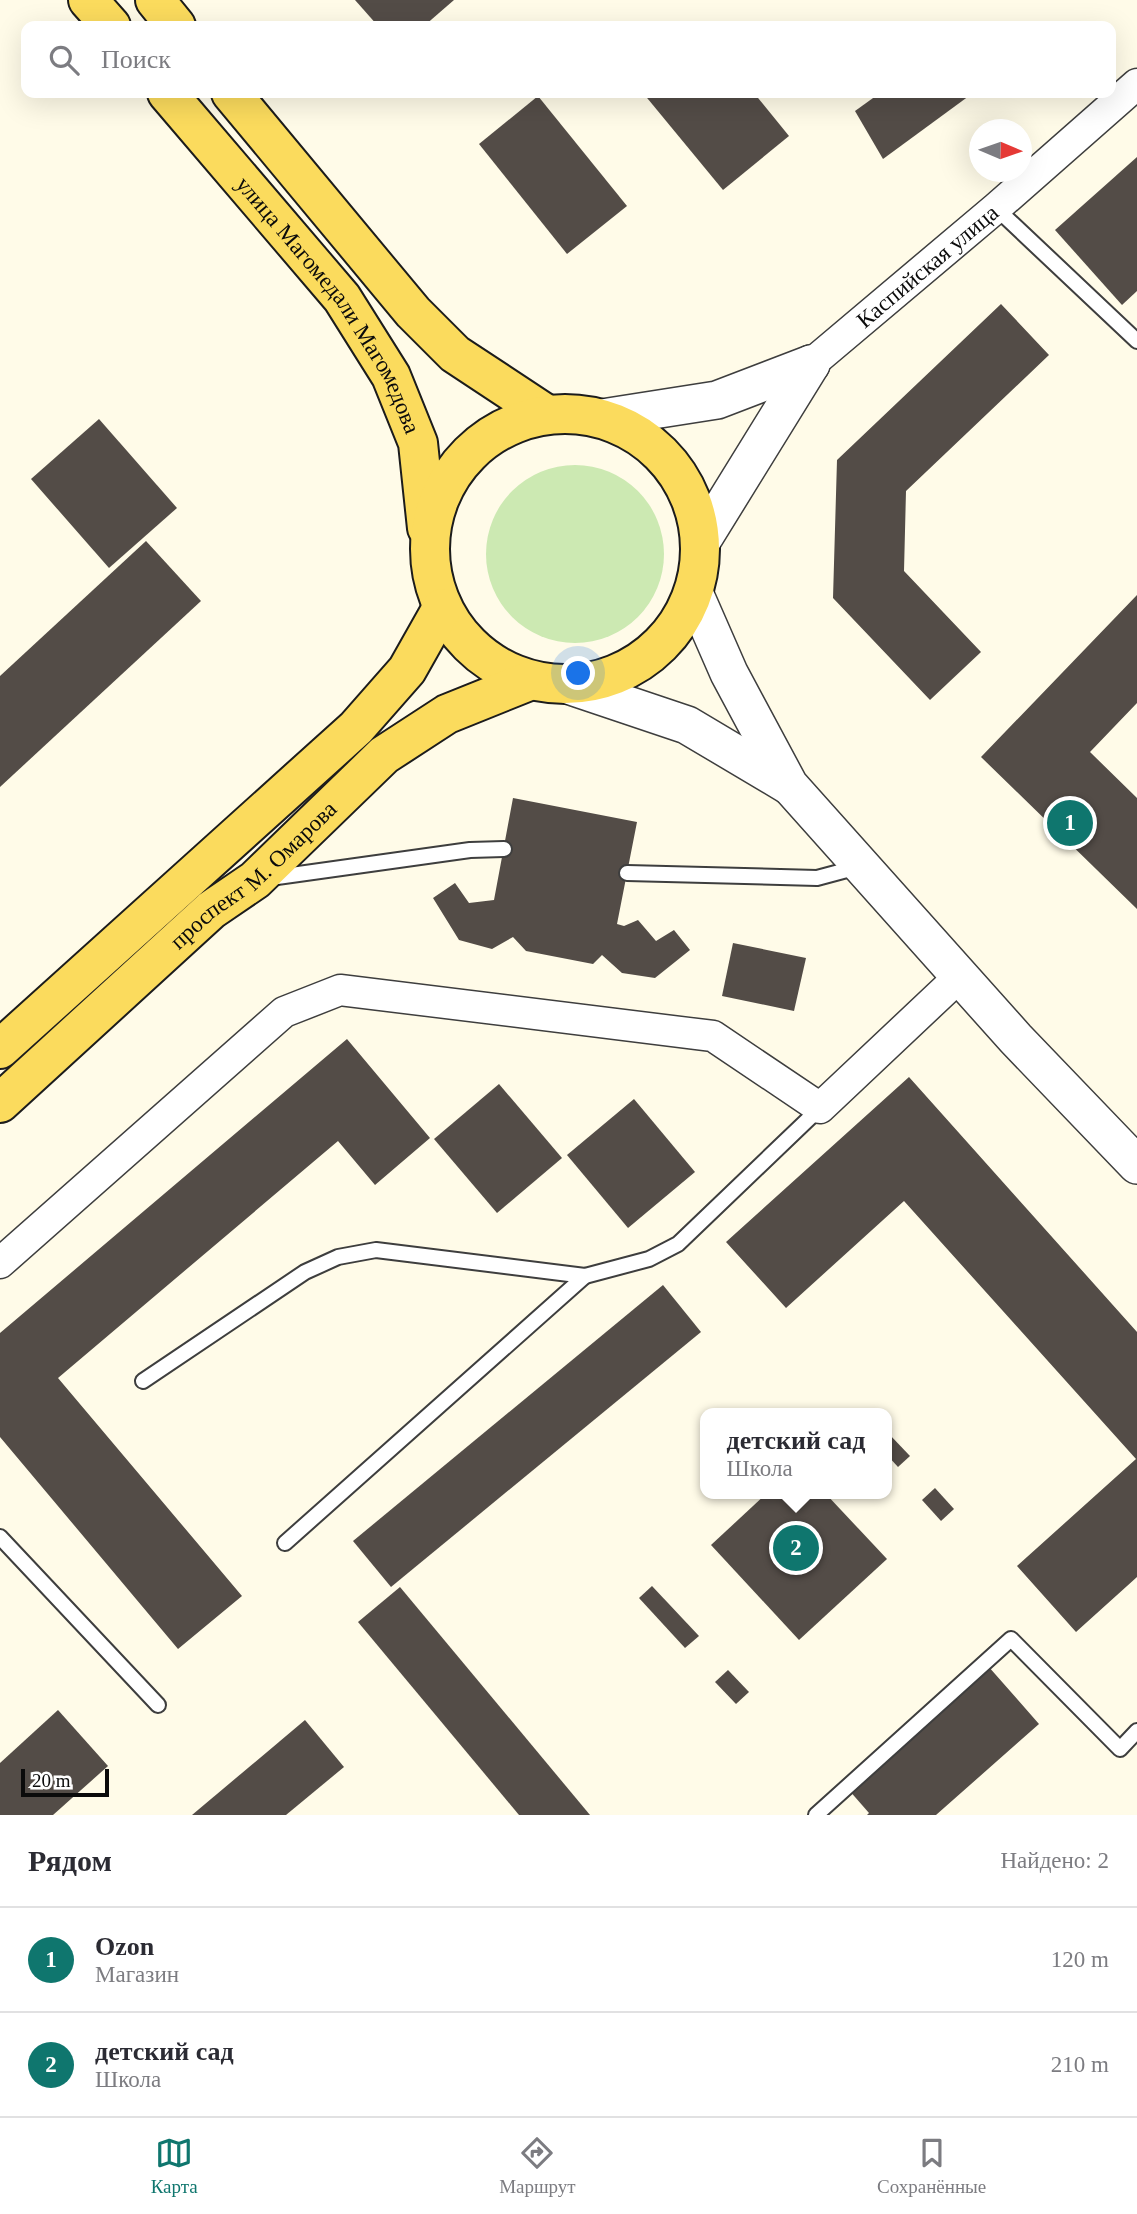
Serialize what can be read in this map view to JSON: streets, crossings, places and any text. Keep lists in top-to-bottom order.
{
  "streets": {
    "main road": ["улица Магомедали Магомедова", "проспект М. Омарова"],
    "street": ["Каспийская улица"]
  },
  "crossings": [
    ["улица Магомедали Магомедова", "проспект М. Омарова"]
  ],
  "scale_bar": "20 m",
  "north": "right",
  "page": {
    "search": "Поиск",
    "pins": ["1", "2"],
    "popup": ["детский сад", "Школа"],
    "scale": "20 m",
    "heading": ["Рядом", "Найдено: 2"],
    "list": [
      {
        "mark": "1",
        "name": "Ozon",
        "note": "Магазин",
        "value": "120 m"
      },
      {
        "mark": "2",
        "name": "детский сад",
        "note": "Школа",
        "value": "210 m"
      }
    ],
    "nav": ["Карта", "Маршрут", "Сохранённые"]
  }
}
